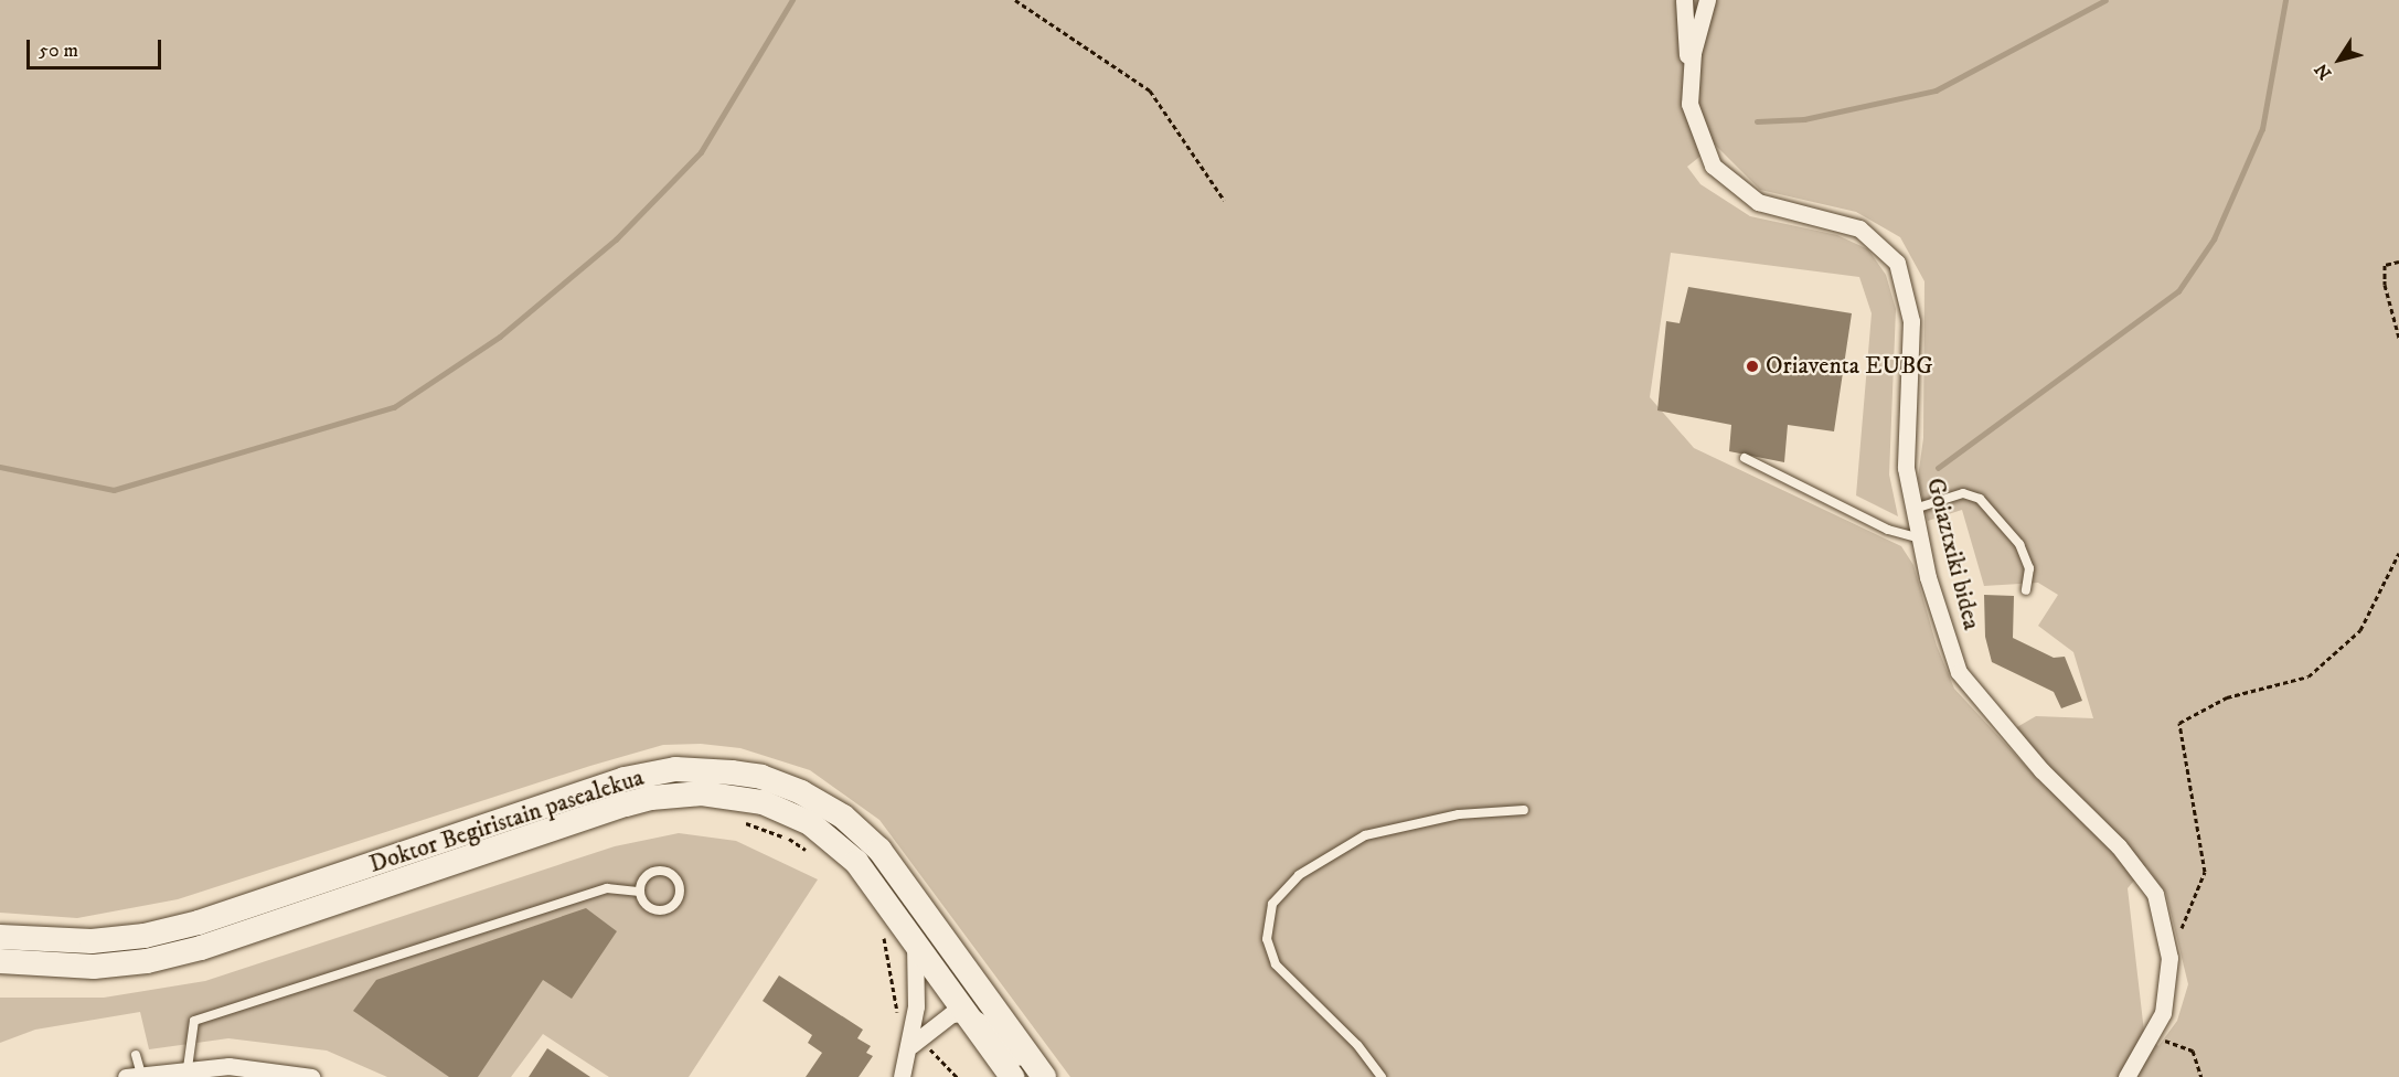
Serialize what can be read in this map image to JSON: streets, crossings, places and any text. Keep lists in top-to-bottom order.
{
  "streets": {
    "main road": ["Doktor Begiristain pasealekua"],
    "street": ["Goiaztxiki bidea"]
  },
  "places": ["Oriaventa EUBG"],
  "scale_bar": "50 m",
  "north": "bottom left"
}
